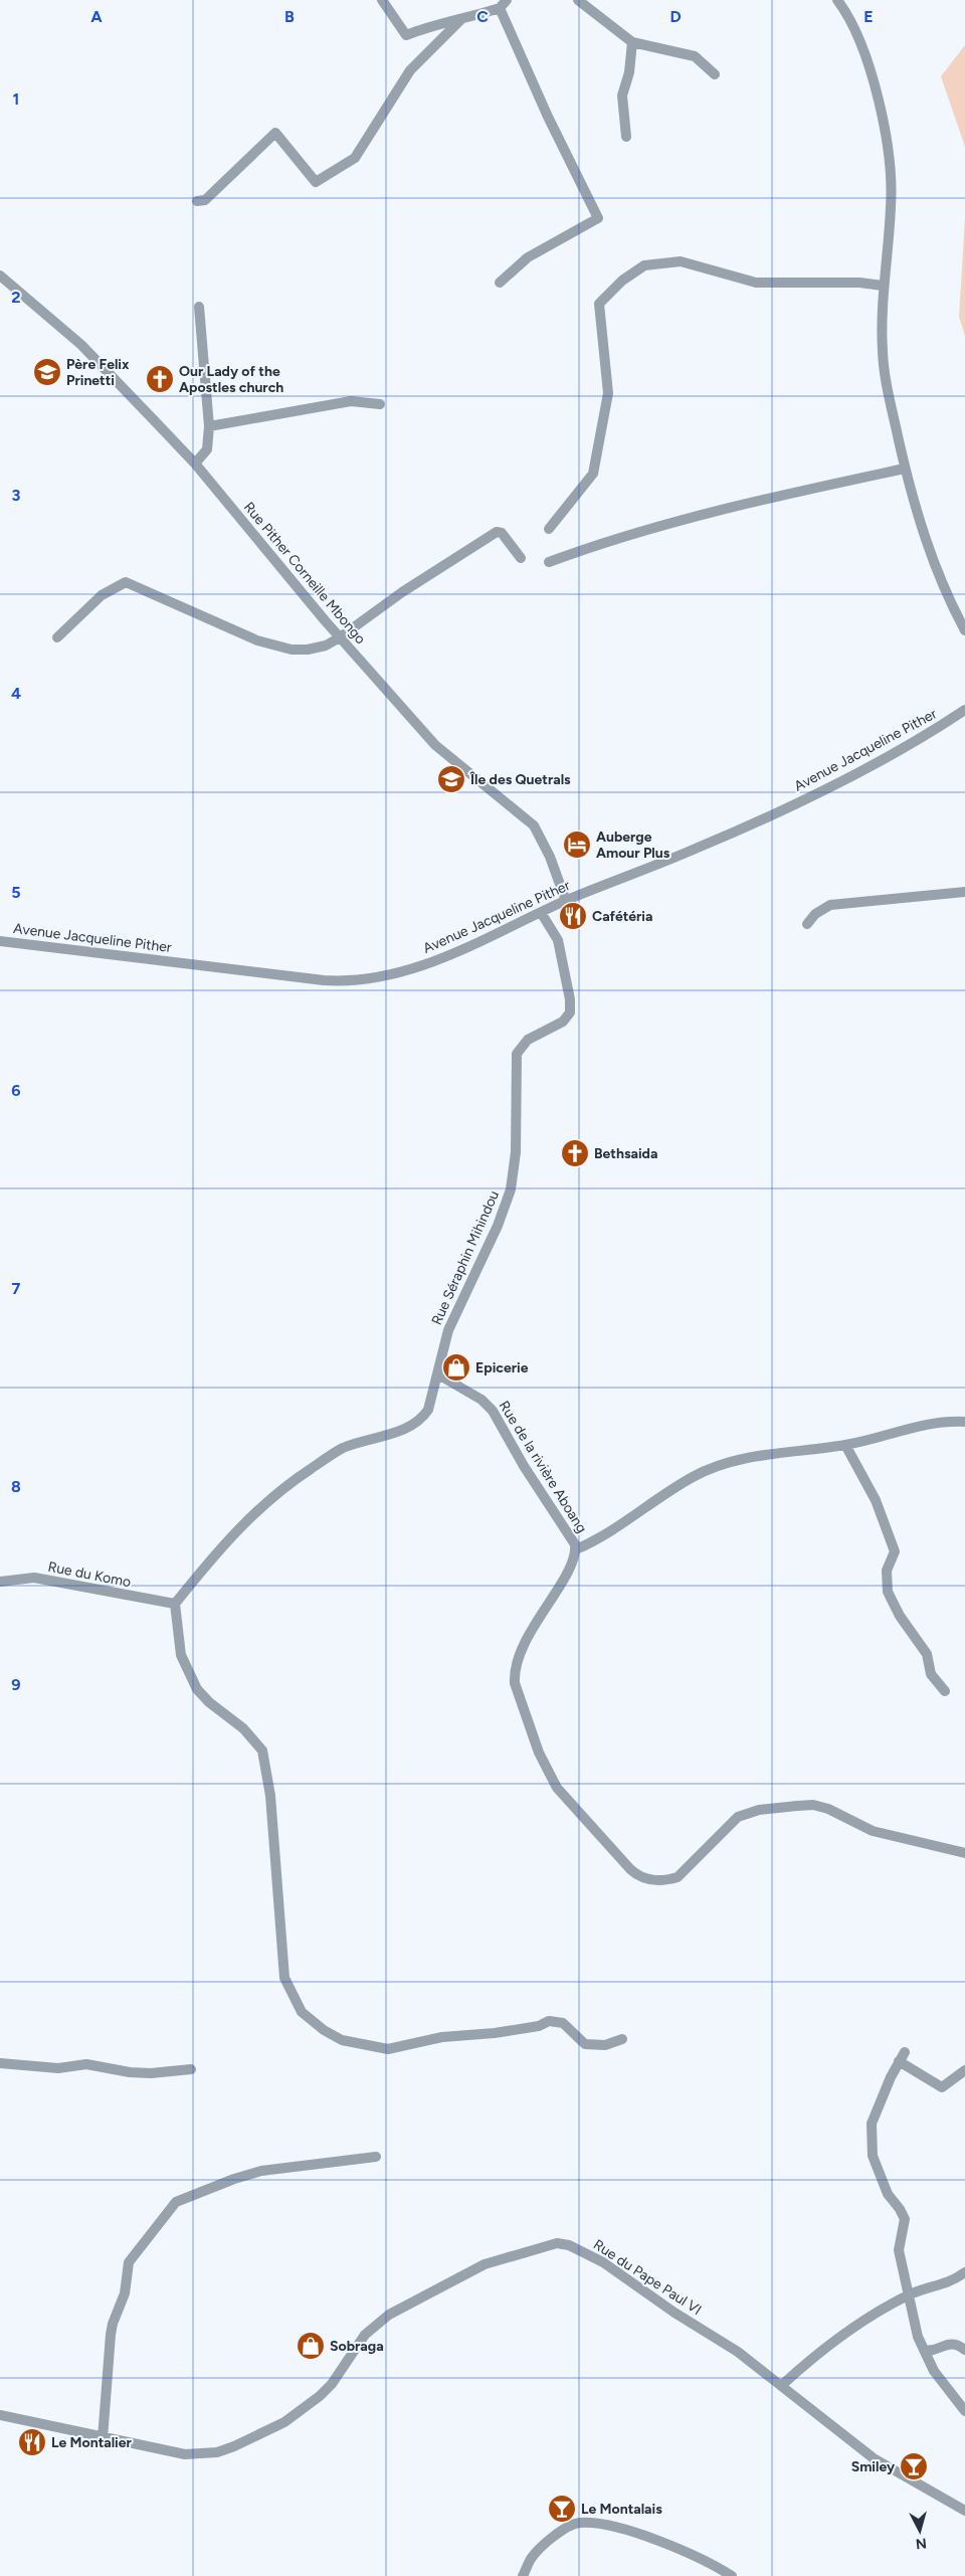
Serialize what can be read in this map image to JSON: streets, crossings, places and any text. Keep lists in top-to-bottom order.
{
  "streets": {
    "street": [
      "Rue Pither Corneille Mbongo",
      "Avenue Jacqueline Pither",
      "Rue Séraphin Mihindou",
      "Rue de la rivière Aboang",
      "Rue du Komo",
      "Rue du Pape Paul VI"
    ]
  },
  "crossings": [
    ["Rue Pither Corneille Mbongo", "Avenue Jacqueline Pither"],
    ["Avenue Jacqueline Pither", "Rue Séraphin Mihindou"],
    ["Rue Séraphin Mihindou", "Rue de la rivière Aboang"],
    ["Rue Séraphin Mihindou", "Rue du Komo"]
  ],
  "places": {
    "school or university": ["Père Felix Prinetti", "Île des Quetrals"],
    "church": ["Our Lady of the Apostles church", "Bethsaida"],
    "hotel": ["Auberge Amour Plus"],
    "restaurant": ["Cafétéria", "Le Montalier"],
    "shop": ["Epicerie", "Sobraga"],
    "bar": ["Smiley", "Le Montalais"]
  },
  "north": "bottom",
  "grid": {
    "columns": [
      "A",
      "B",
      "C",
      "D",
      "E"
    ],
    "rows": [
      "1",
      "2",
      "3",
      "4",
      "5",
      "6",
      "7",
      "8",
      "9"
    ]
  }
}
